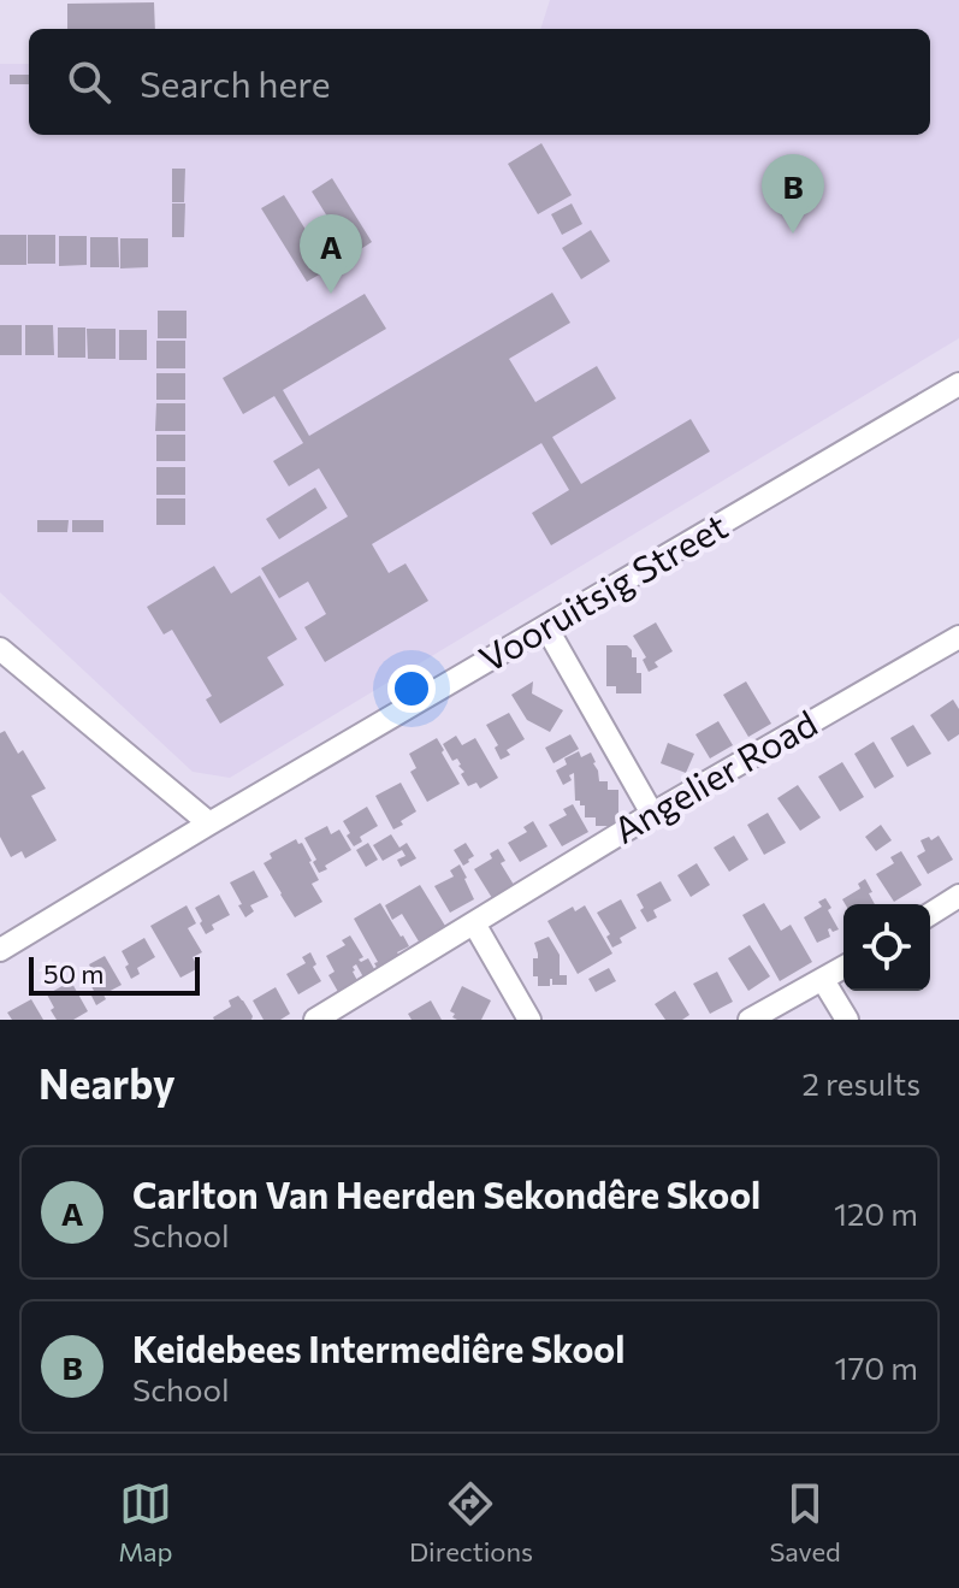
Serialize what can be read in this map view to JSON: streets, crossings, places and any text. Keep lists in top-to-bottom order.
{
  "streets": {
    "street": ["Vooruitsig Street", "Angelier Road"]
  },
  "scale_bar": "50 m",
  "page": {
    "search": "Search here",
    "pins": ["B", "A"],
    "scale": "50 m",
    "heading": ["Nearby", "2 results"],
    "list": [
      {
        "mark": "A",
        "name": "Carlton Van Heerden Sekondêre Skool",
        "note": "School",
        "value": "120 m"
      },
      {
        "mark": "B",
        "name": "Keidebees Intermediêre Skool",
        "note": "School",
        "value": "170 m"
      }
    ],
    "nav": ["Map", "Directions", "Saved"]
  }
}
